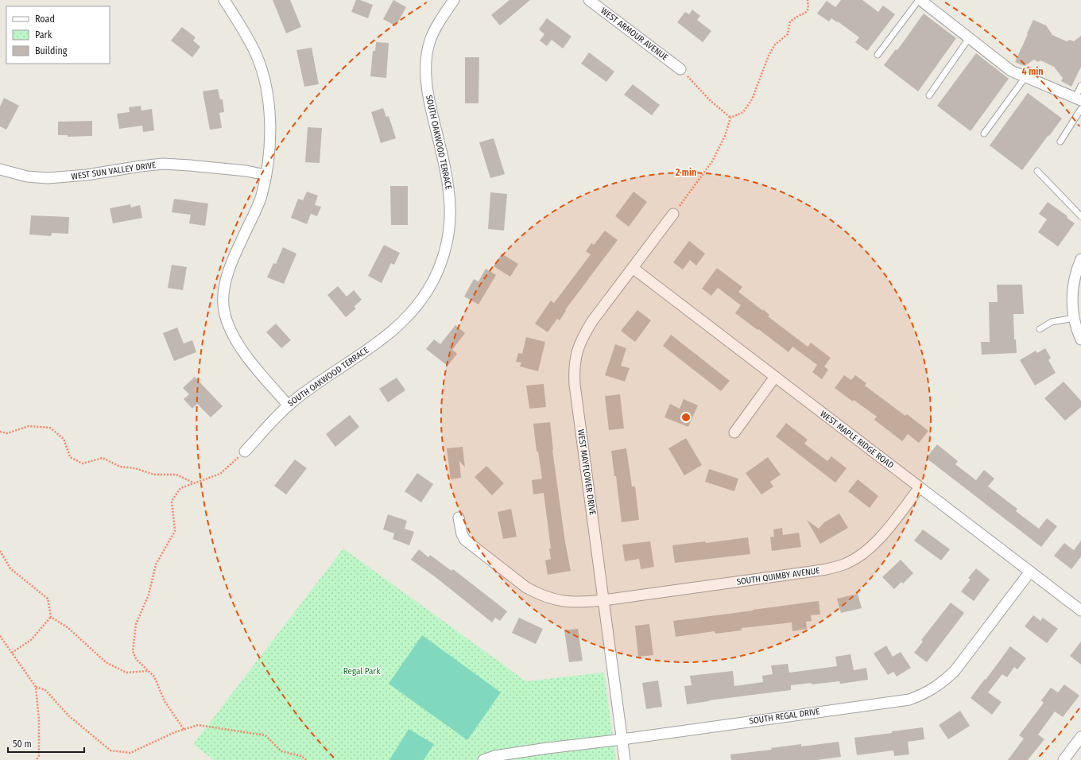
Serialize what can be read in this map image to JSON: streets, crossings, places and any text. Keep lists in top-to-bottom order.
{
  "streets": {
    "street": [
      "WEST ARMOUR AVENUE",
      "SOUTH OAKWOOD TERRACE",
      "WEST SUN VALLEY DRIVE",
      "WEST MAPLE RIDGE ROAD",
      "WEST MAYFLOWER DRIVE",
      "SOUTH QUIMBY AVENUE",
      "SOUTH REGAL DRIVE"
    ]
  },
  "crossings": [
    ["WEST MAPLE RIDGE ROAD", "WEST MAYFLOWER DRIVE"],
    ["WEST MAPLE RIDGE ROAD", "SOUTH QUIMBY AVENUE"],
    ["WEST MAPLE RIDGE ROAD", "SOUTH REGAL DRIVE"],
    ["WEST MAYFLOWER DRIVE", "SOUTH QUIMBY AVENUE"],
    ["WEST MAYFLOWER DRIVE", "SOUTH REGAL DRIVE"]
  ],
  "parks": ["Regal Park"],
  "legend": ["Road", "Park", "Building"],
  "scale_bar": "50 m",
  "rings": ["4 min", "2 min"]
}
